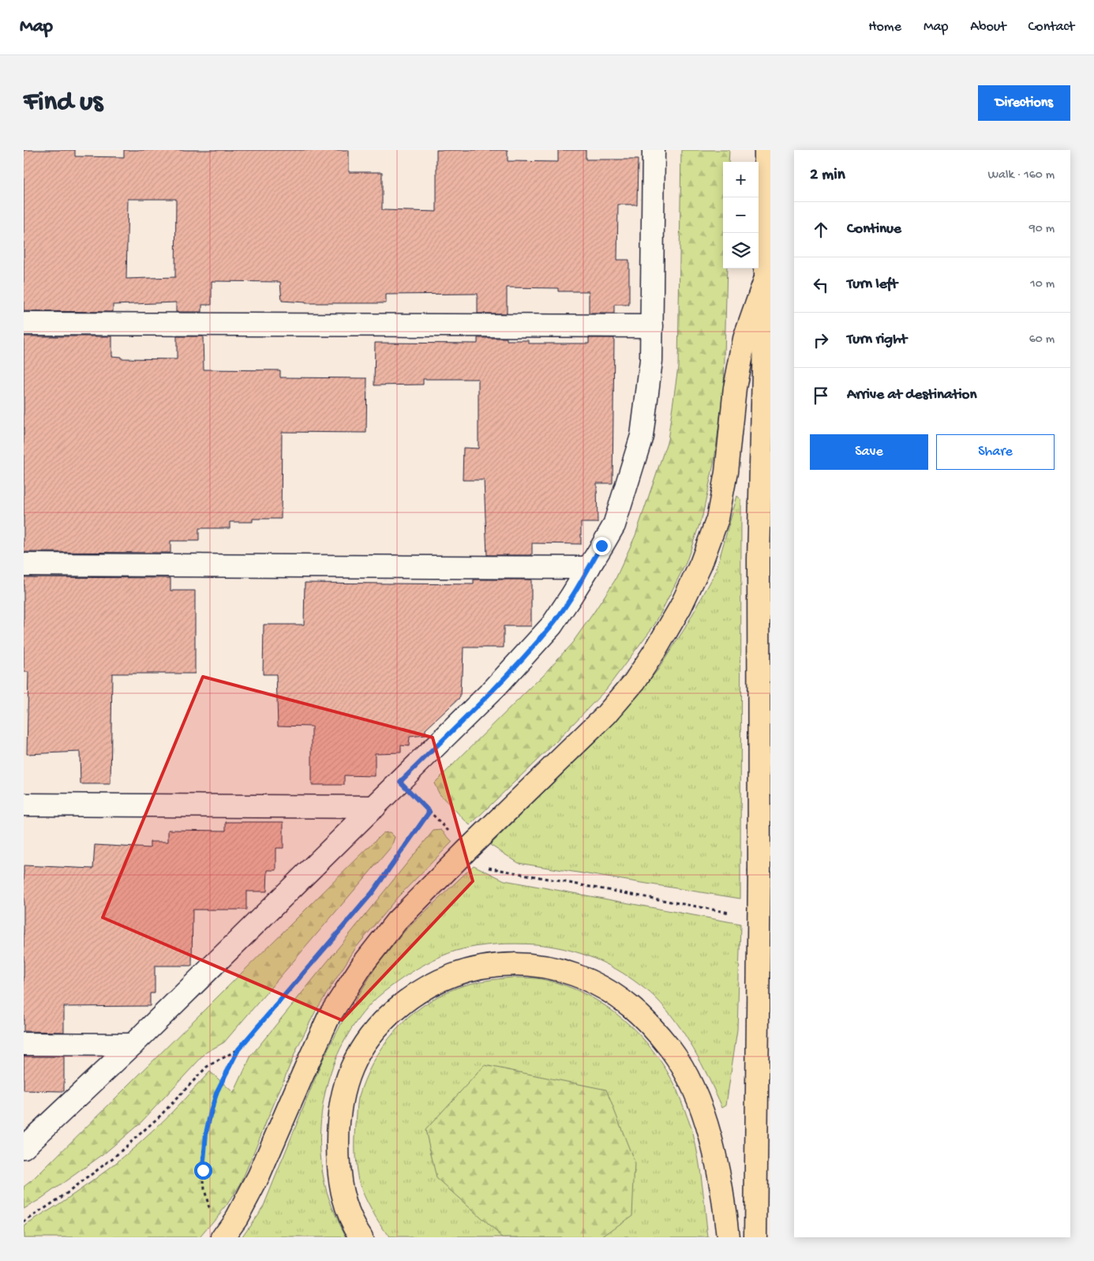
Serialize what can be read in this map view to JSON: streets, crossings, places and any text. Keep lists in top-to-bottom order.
{
  "page": {
    "header": "Map",
    "nav": [
      "Home",
      "Map",
      "About",
      "Contact"
    ],
    "buttons": [
      "Directions",
      ["Save", "Share"]
    ],
    "title": "Find us",
    "heading": ["2 min", "Walk · 160 m"],
    "map_buttons": ["+", "−"],
    "list": [
      ["Continue", "90 m"],
      ["Turn left", "10 m"],
      ["Turn right", "60 m"],
      "Arrive at destination"
    ]
  }
}
